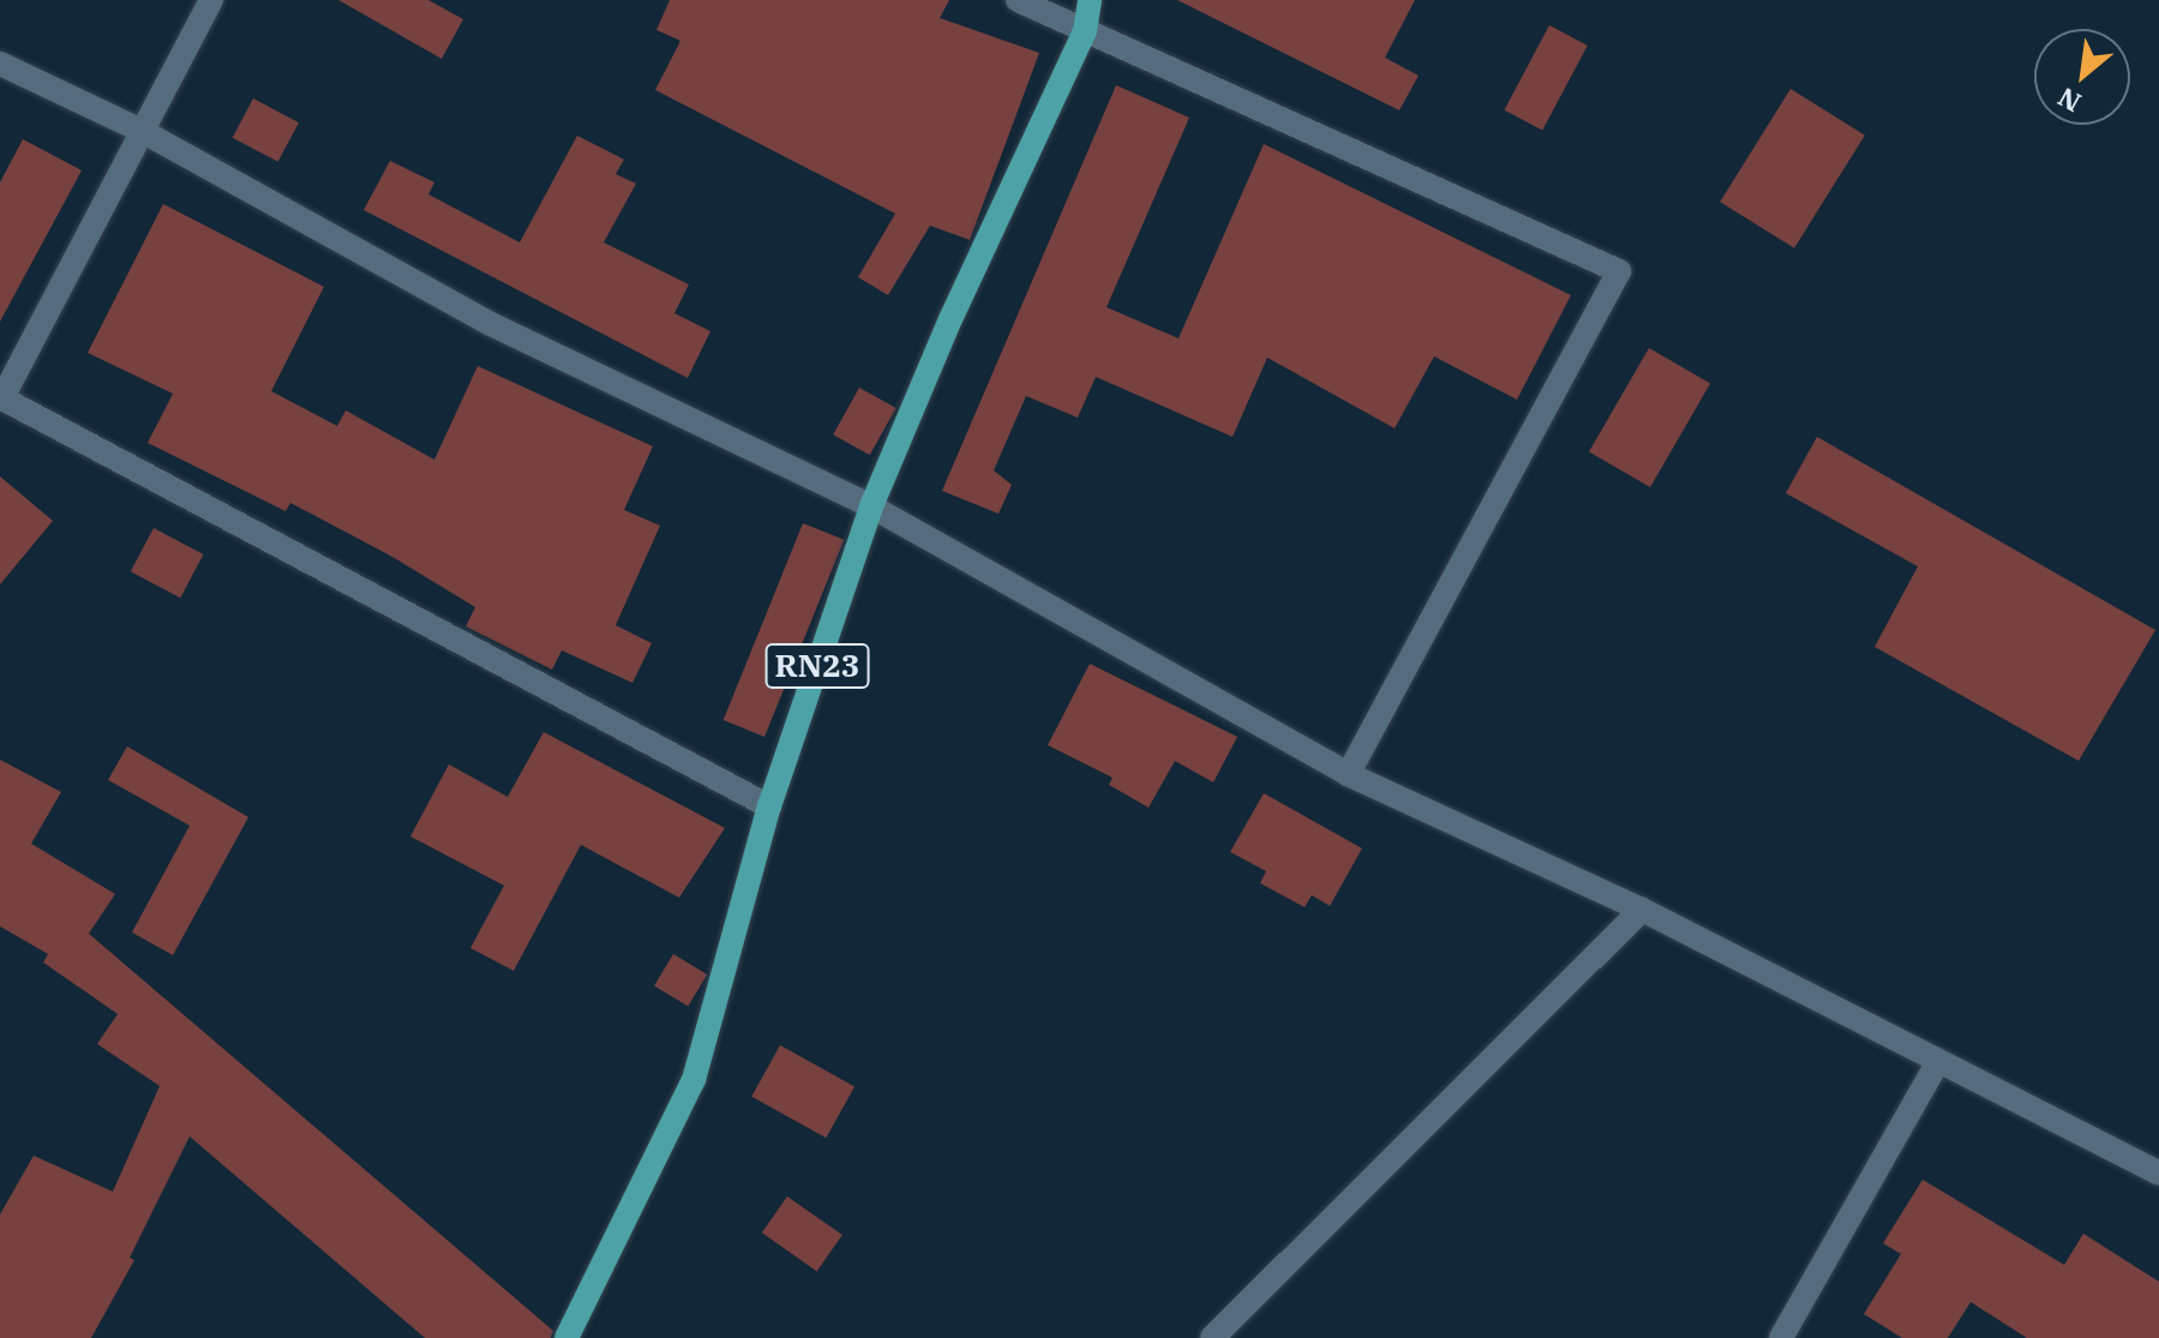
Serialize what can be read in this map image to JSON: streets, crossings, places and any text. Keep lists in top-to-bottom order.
{
  "streets": {
    "main road": ["RN23"]
  },
  "north": "bottom left"
}
